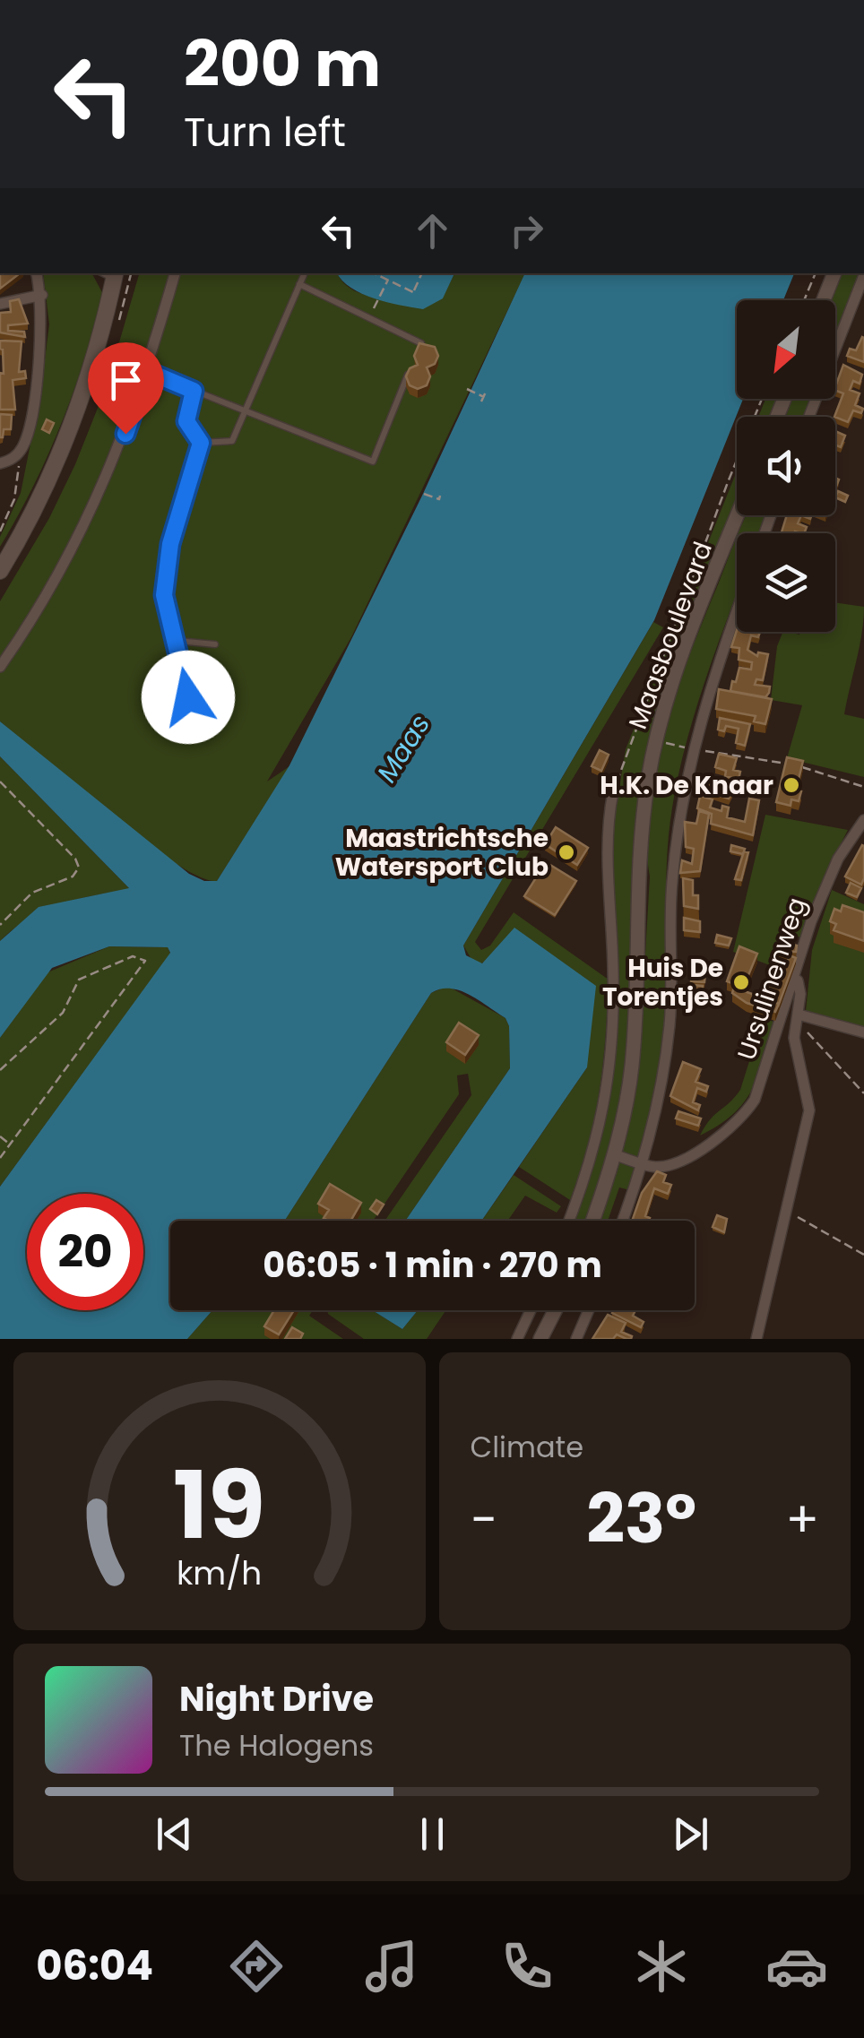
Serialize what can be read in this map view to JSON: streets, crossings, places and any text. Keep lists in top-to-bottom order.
{
  "streets": {
    "street": ["Maasboulevard", "Ursulinenweg"]
  },
  "crossings": [
    ["Maasboulevard", "Ursulinenweg"]
  ],
  "water": ["Maas"],
  "places": ["H.K. De Knaar", "Maastrichtsche Watersport Club", "Huis De Torentjes"],
  "north": "bottom left",
  "page": {
    "turn": ["200 m", "Turn left"],
    "limit": "20",
    "trip": "06:05 · 1 min · 270 m",
    "tile": "Climate",
    "heat": ["−", "23°", "+"],
    "song": ["Night Drive", "The Halogens"],
    "tabs": "06:04",
    "gauge": ["19", "km/h"]
  }
}
